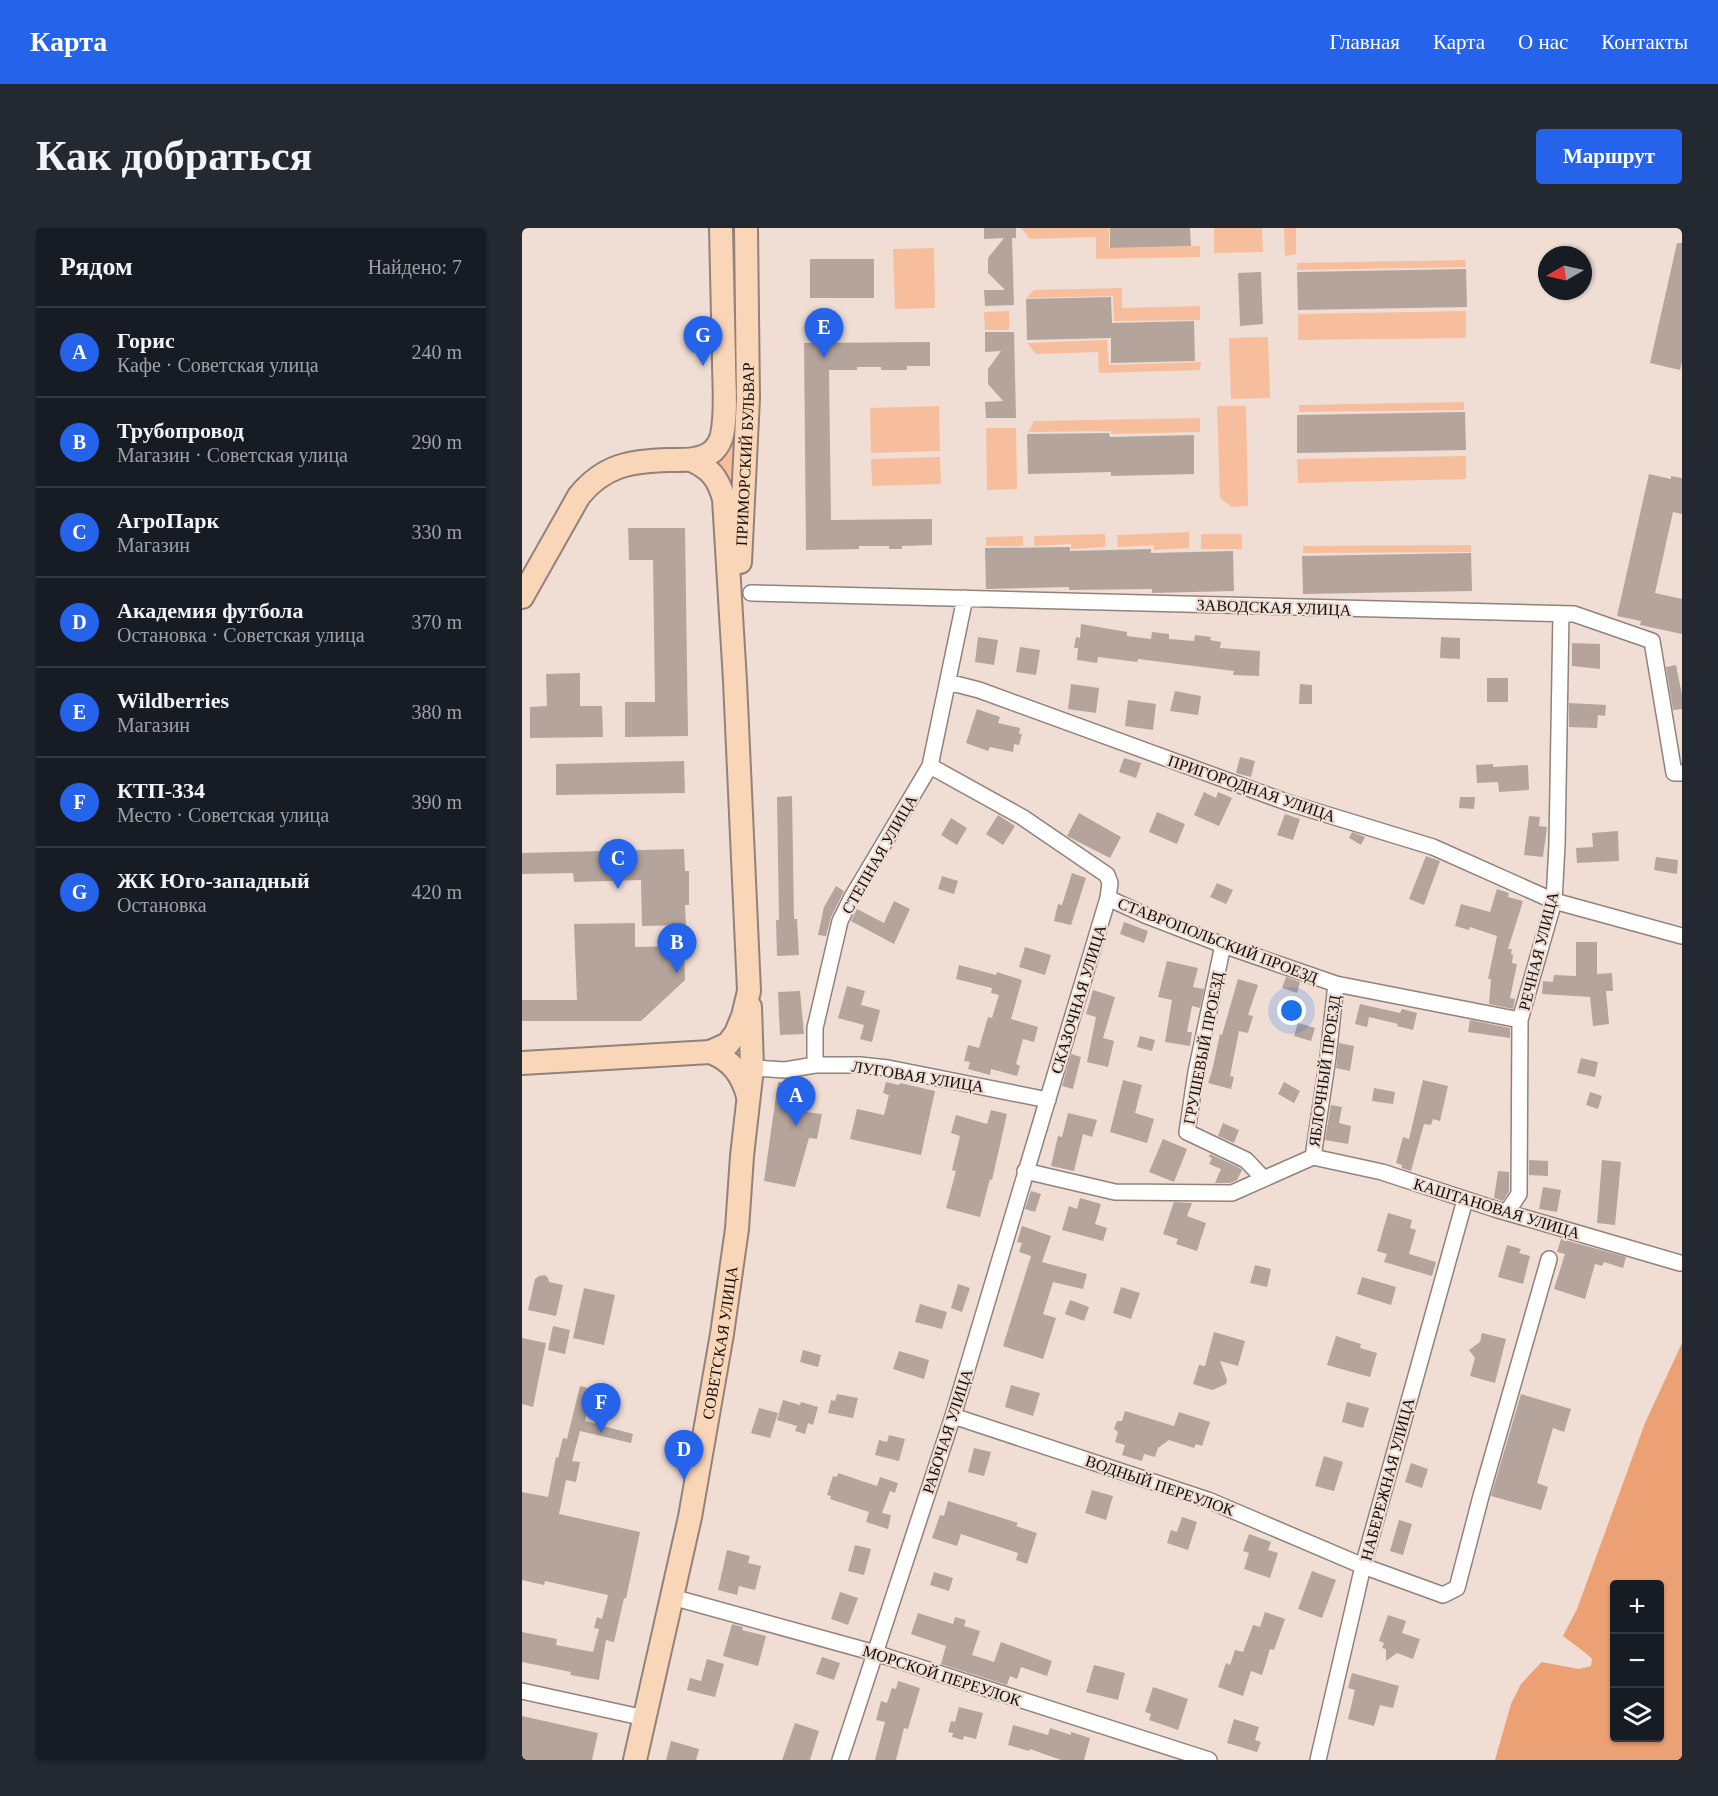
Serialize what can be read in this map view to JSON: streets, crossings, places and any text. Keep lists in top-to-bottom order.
{
  "streets": {
    "main road": ["ПРИМОРСКИЙ БУЛЬВАР", "СОВЕТСКАЯ УЛИЦА"],
    "street": [
      "ЗАВОДСКАЯ УЛИЦА",
      "ПРИГОРОДНАЯ УЛИЦА",
      "СТЕПНАЯ УЛИЦА",
      "СТАВРОПОЛЬСКИЙ ПРОЕЗД",
      "РЕЧНАЯ УЛИЦА",
      "СКАЗОЧНАЯ УЛИЦА",
      "ГРУШЕВЫЙ ПРОЕЗД",
      "ЯБЛОЧНЫЙ ПРОЕЗД",
      "ЛУГОВАЯ УЛИЦА",
      "КАШТАНОВАЯ УЛИЦА",
      "РАБОЧАЯ УЛИЦА",
      "НАБЕРЕЖНАЯ УЛИЦА",
      "ВОДНЫЙ ПЕРЕУЛОК",
      "МОРСКОЙ ПЕРЕУЛОК"
    ]
  },
  "crossings": [
    ["ПРИМОРСКИЙ БУЛЬВАР", "СОВЕТСКАЯ УЛИЦА"],
    ["ЗАВОДСКАЯ УЛИЦА", "СТЕПНАЯ УЛИЦА"],
    ["ЗАВОДСКАЯ УЛИЦА", "РЕЧНАЯ УЛИЦА"],
    ["ПРИГОРОДНАЯ УЛИЦА", "СТЕПНАЯ УЛИЦА"],
    ["ПРИГОРОДНАЯ УЛИЦА", "РЕЧНАЯ УЛИЦА"],
    ["СТЕПНАЯ УЛИЦА", "СТАВРОПОЛЬСКИЙ ПРОЕЗД"],
    ["СТЕПНАЯ УЛИЦА", "ЛУГОВАЯ УЛИЦА"],
    ["СТАВРОПОЛЬСКИЙ ПРОЕЗД", "РЕЧНАЯ УЛИЦА"],
    ["СТАВРОПОЛЬСКИЙ ПРОЕЗД", "СКАЗОЧНАЯ УЛИЦА"],
    ["СТАВРОПОЛЬСКИЙ ПРОЕЗД", "ГРУШЕВЫЙ ПРОЕЗД"],
    ["СТАВРОПОЛЬСКИЙ ПРОЕЗД", "ЯБЛОЧНЫЙ ПРОЕЗД"],
    ["РЕЧНАЯ УЛИЦА", "КАШТАНОВАЯ УЛИЦА"],
    ["СКАЗОЧНАЯ УЛИЦА", "ЛУГОВАЯ УЛИЦА"],
    ["СКАЗОЧНАЯ УЛИЦА", "РАБОЧАЯ УЛИЦА"],
    ["ЯБЛОЧНЫЙ ПРОЕЗД", "КАШТАНОВАЯ УЛИЦА"],
    ["ЛУГОВАЯ УЛИЦА", "СОВЕТСКАЯ УЛИЦА"],
    ["ЛУГОВАЯ УЛИЦА", "РАБОЧАЯ УЛИЦА"],
    ["КАШТАНОВАЯ УЛИЦА", "НАБЕРЕЖНАЯ УЛИЦА"],
    ["СОВЕТСКАЯ УЛИЦА", "МОРСКОЙ ПЕРЕУЛОК"],
    ["РАБОЧАЯ УЛИЦА", "ВОДНЫЙ ПЕРЕУЛОК"],
    ["РАБОЧАЯ УЛИЦА", "МОРСКОЙ ПЕРЕУЛОК"],
    ["НАБЕРЕЖНАЯ УЛИЦА", "ВОДНЫЙ ПЕРЕУЛОК"]
  ],
  "north": "left",
  "page": {
    "header": "Карта",
    "nav": [
      "Главная",
      "Карта",
      "О нас",
      "Контакты"
    ],
    "buttons": "Маршрут",
    "title": "Как добраться",
    "heading": ["Рядом", "Найдено: 7"],
    "list": [
      {
        "mark": "A",
        "name": "Горис",
        "note": "Кафе · Советская улица",
        "value": "240 m"
      },
      {
        "mark": "B",
        "name": "Трубопровод",
        "note": "Магазин · Советская улица",
        "value": "290 m"
      },
      {
        "mark": "C",
        "name": "АгроПарк",
        "note": "Магазин",
        "value": "330 m"
      },
      {
        "mark": "D",
        "name": "Академия футбола",
        "note": "Остановка · Советская улица",
        "value": "370 m"
      },
      {
        "mark": "E",
        "name": "Wildberries",
        "note": "Магазин",
        "value": "380 m"
      },
      {
        "mark": "F",
        "name": "КТП-334",
        "note": "Место · Советская улица",
        "value": "390 m"
      },
      {
        "mark": "G",
        "name": "ЖК Юго-западный",
        "note": "Остановка",
        "value": "420 m"
      }
    ],
    "pins": [
      "E",
      "G",
      "C",
      "B",
      "A",
      "F",
      "D"
    ],
    "map_buttons": ["+", "−"]
  }
}
